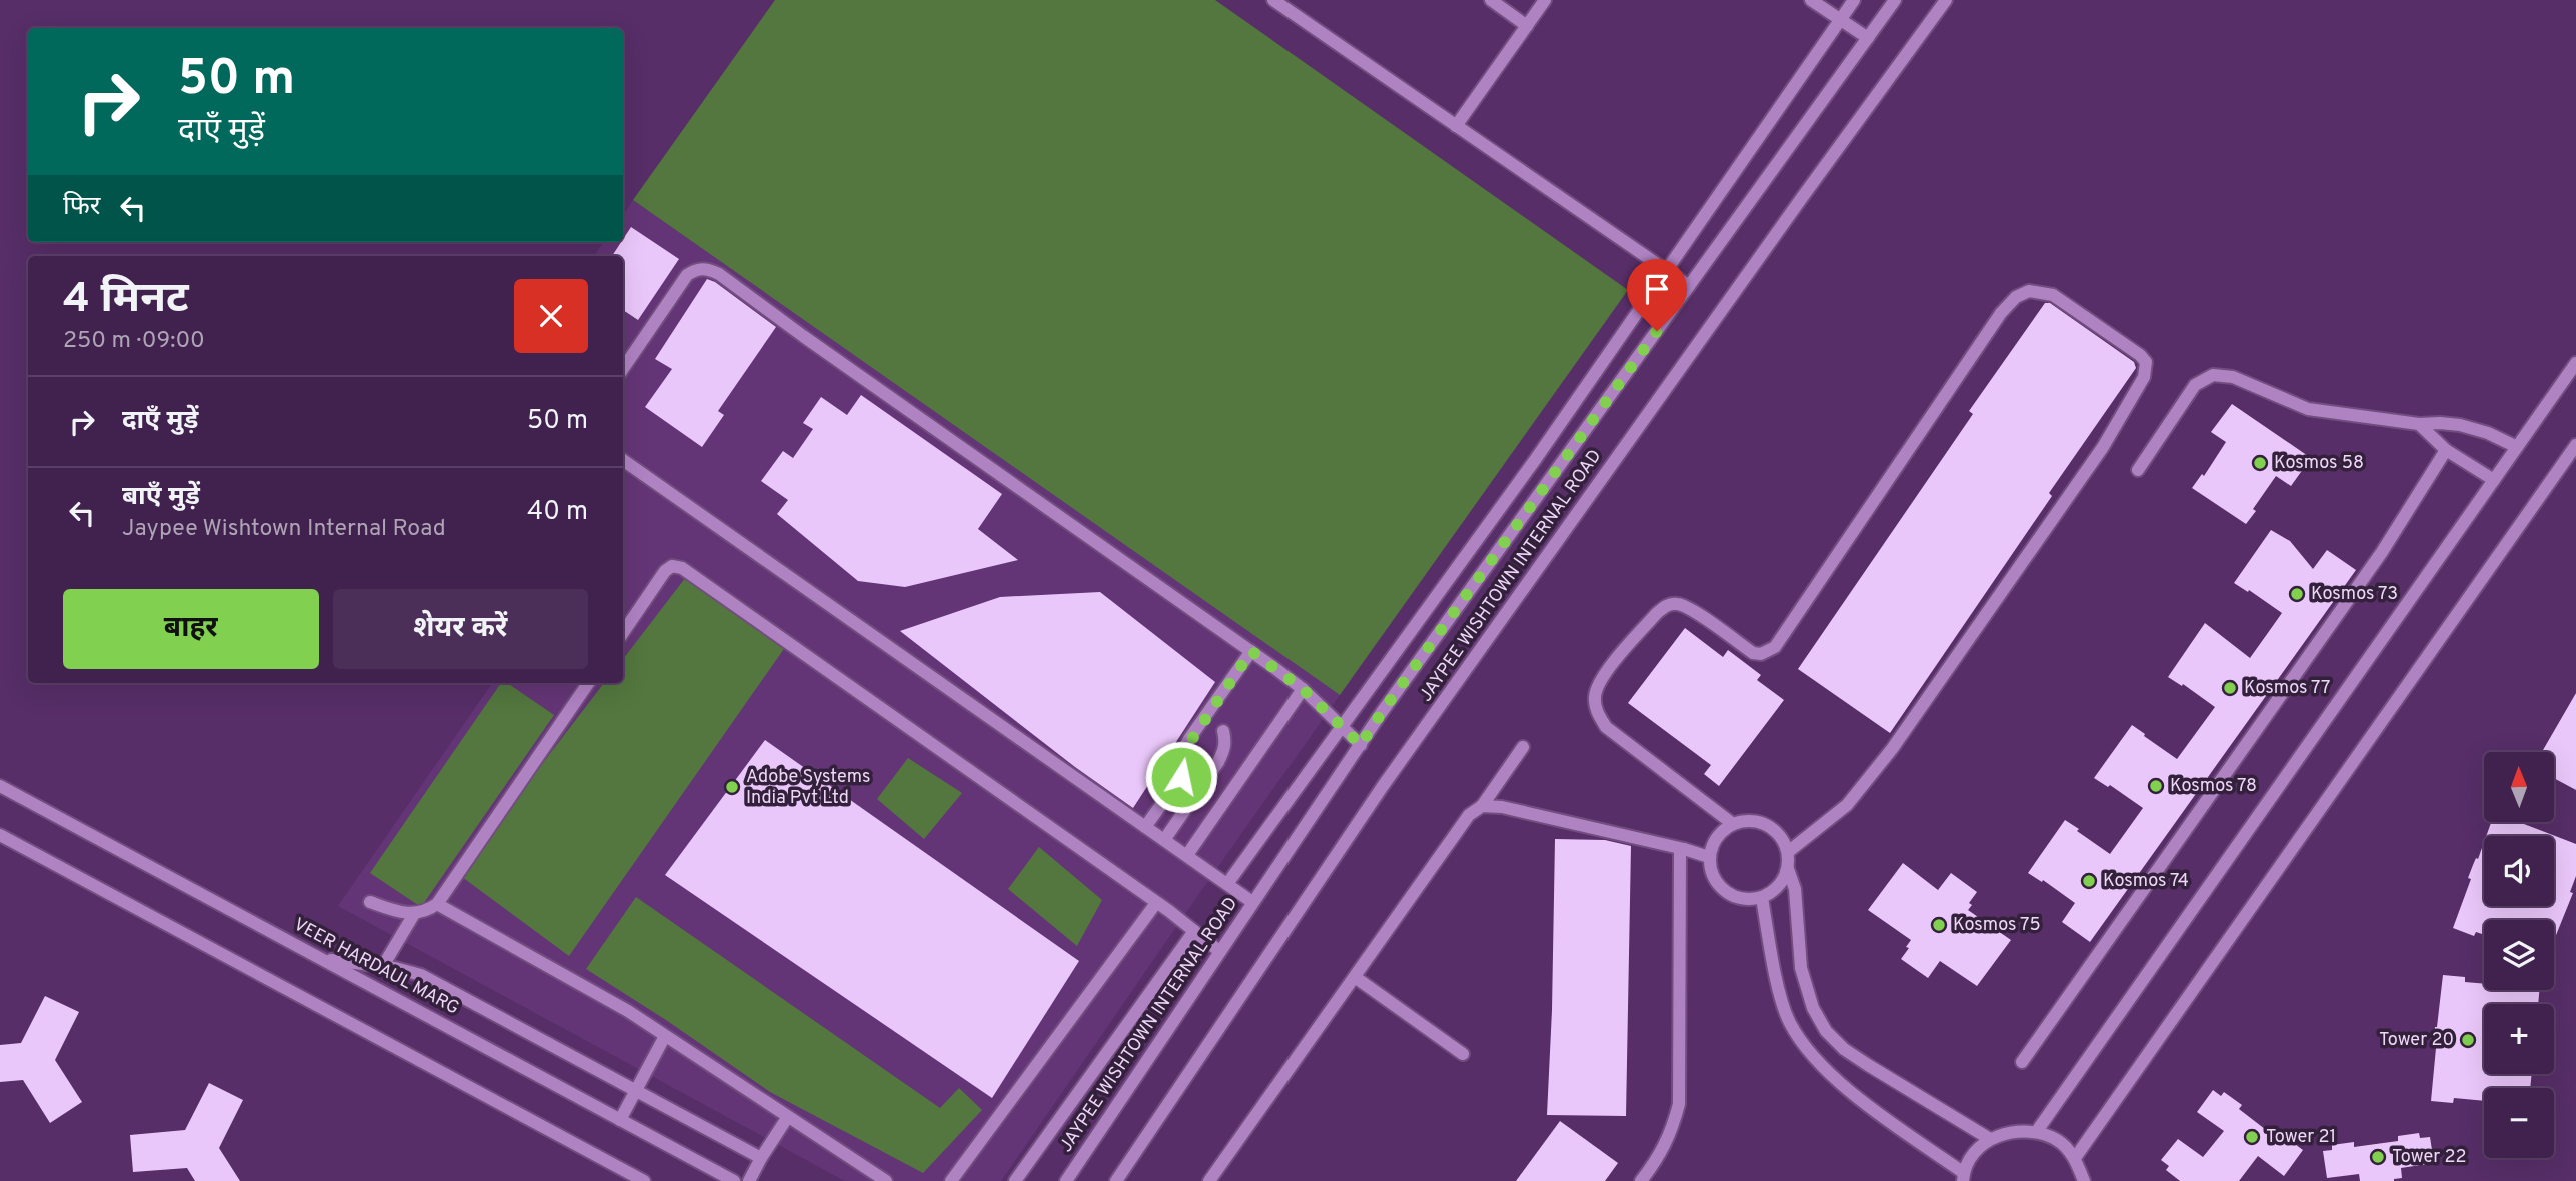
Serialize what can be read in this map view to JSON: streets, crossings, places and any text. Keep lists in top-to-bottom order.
{
  "streets": {
    "street": ["JAYPEE WISHTOWN INTERNAL ROAD", "VEER HARDAUL MARG"]
  },
  "places": [
    "Kosmos 58",
    "Kosmos 73",
    "Kosmos 77",
    "Kosmos 78",
    "Adobe Systems India Pvt Ltd",
    "Kosmos 74",
    "Kosmos 75",
    "Tower 20",
    "Tower 21",
    "Tower 22"
  ],
  "north": "top",
  "page": {
    "turn": ["50 m", "दाएँ मुड़ें"],
    "then": "फिर",
    "heading": ["4 मिनट", "250 m · 09:00"],
    "list": [
      {
        "name": "दाएँ मुड़ें",
        "value": "50 m"
      },
      {
        "name": "बाएँ मुड़ें",
        "note": "Jaypee Wishtown Internal Road",
        "value": "40 m"
      }
    ],
    "buttons": ["बाहर", "शेयर करें"],
    "map_buttons": ["+", "−"]
  }
}
